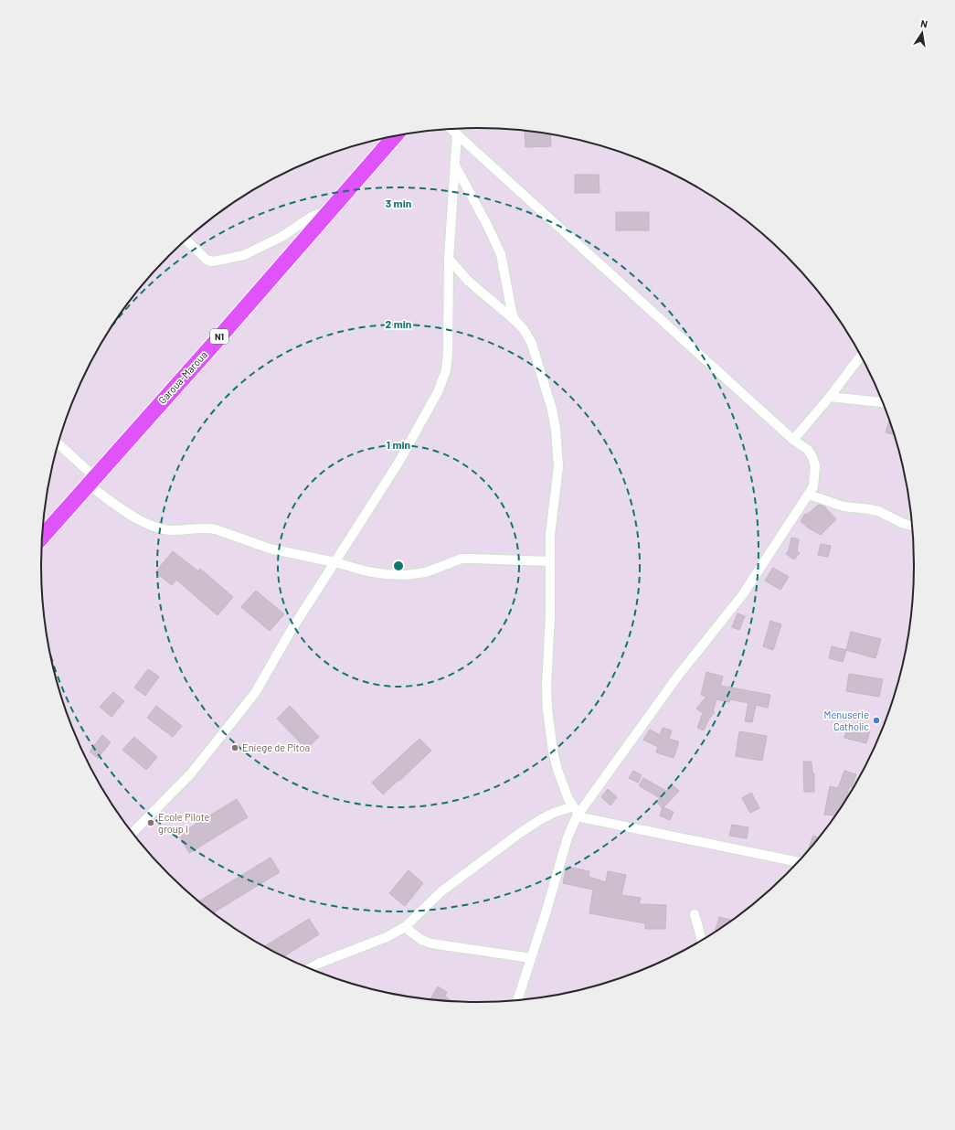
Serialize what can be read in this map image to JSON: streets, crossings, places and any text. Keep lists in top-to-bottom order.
{
  "streets": {
    "highway": ["N1", "Garoua-Maroua"]
  },
  "places": ["Menuserie Catholic", "Eniege de Pitoa", "Ecole Pilote group I"],
  "north": "top",
  "rings": ["3 min", "2 min", "1 min"]
}
